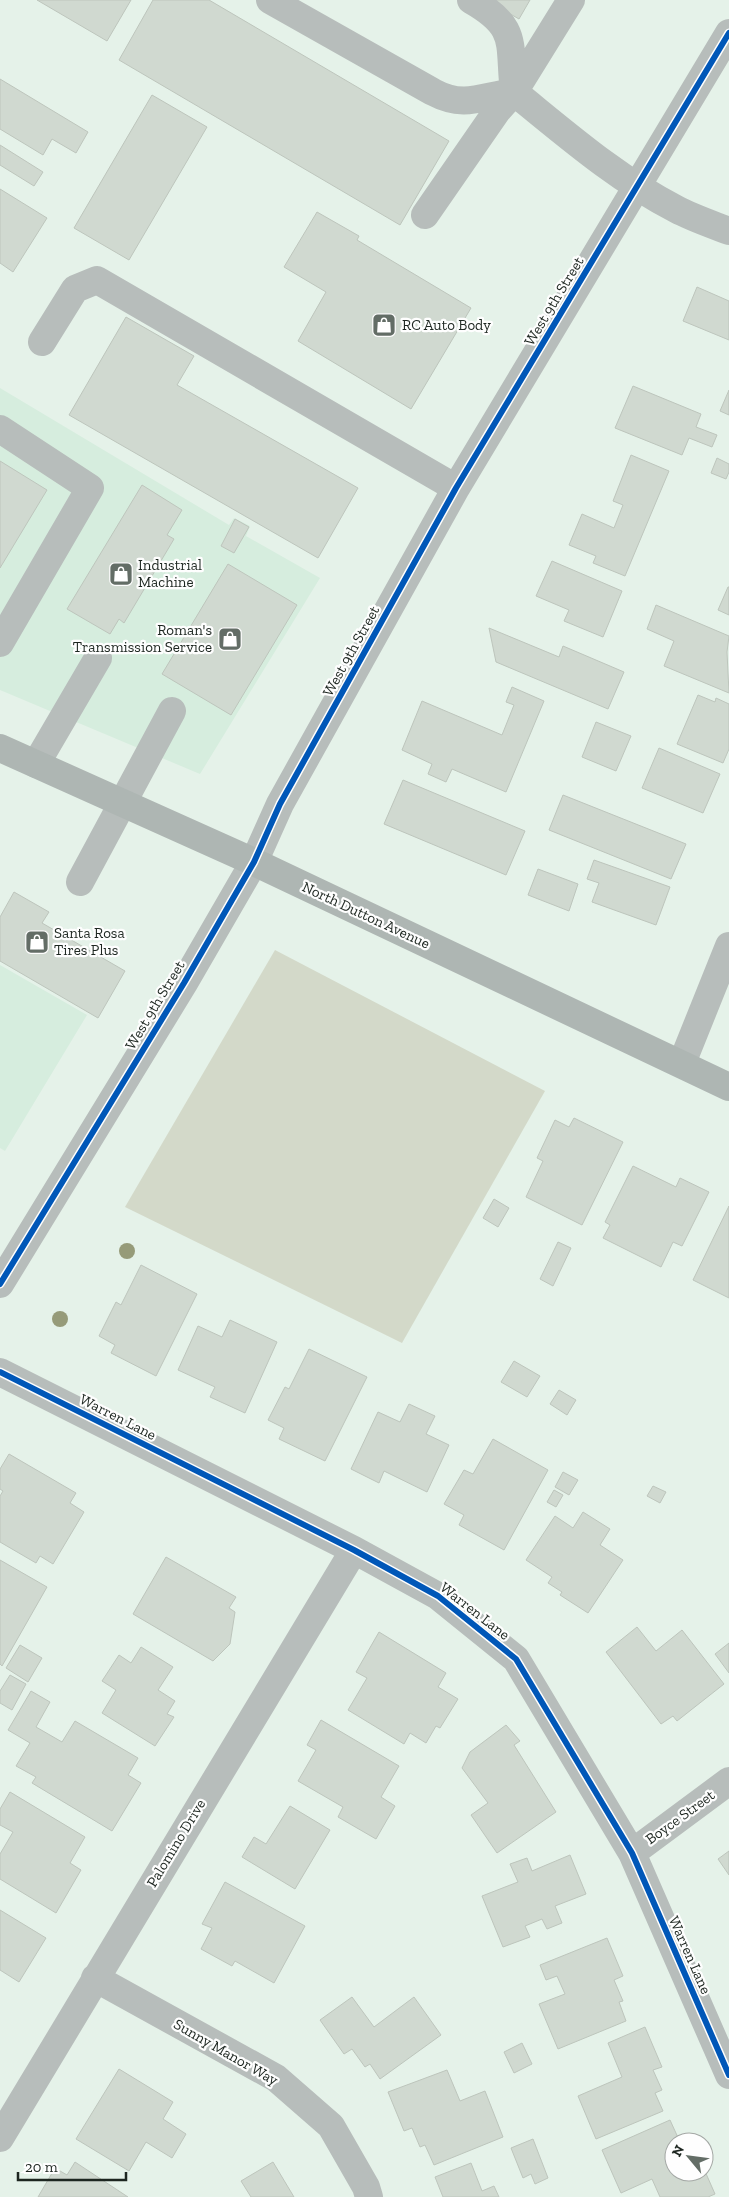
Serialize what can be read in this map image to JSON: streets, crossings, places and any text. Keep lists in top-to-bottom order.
{
  "streets": {
    "main road": ["North Dutton Avenue"],
    "street": [
      "West 9th Street",
      "Warren Lane",
      "Boyce Street",
      "Palomino Drive",
      "Sunny Manor Way"
    ]
  },
  "crossings": [
    ["West 9th Street", "North Dutton Avenue"],
    ["Warren Lane", "Boyce Street"],
    ["Warren Lane", "Palomino Drive"],
    ["Palomino Drive", "Sunny Manor Way"]
  ],
  "places": {
    "shop": [
      "RC Auto Body",
      "Industrial Machine",
      "Roman's Transmission Service",
      "Santa Rosa Tires Plus"
    ]
  },
  "scale_bar": "20 m",
  "north": "top left"
}
